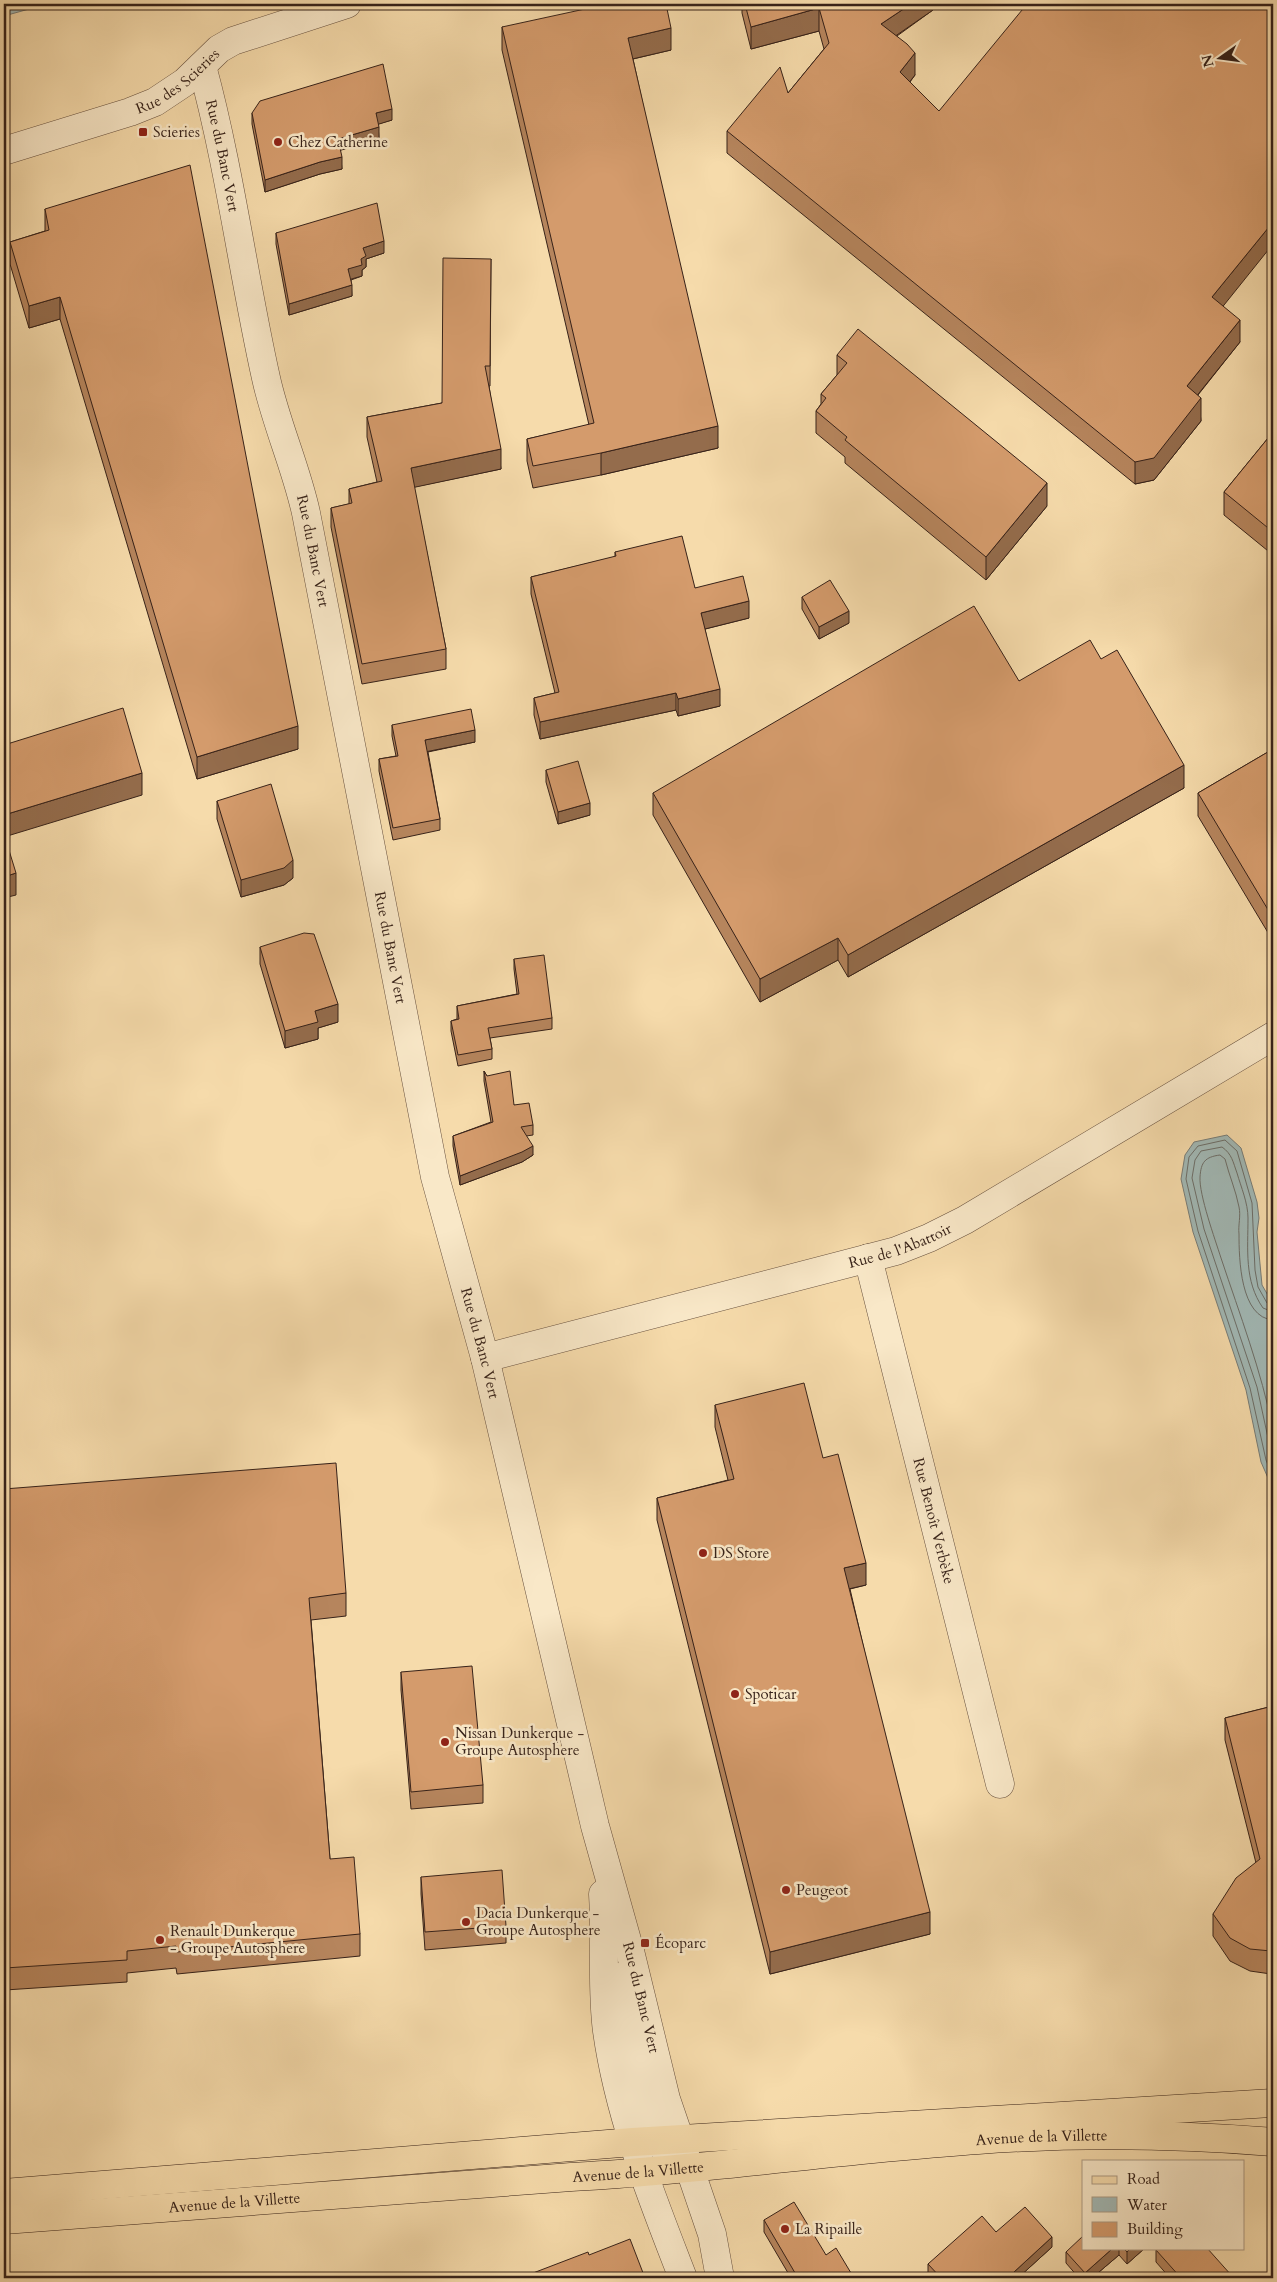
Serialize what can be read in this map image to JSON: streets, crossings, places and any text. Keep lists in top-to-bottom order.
{
  "streets": {
    "main road": ["Avenue de la Villette"],
    "street": [
      "Rue des Scieries",
      "Rue du Banc Vert",
      "Rue de l'Abattoir",
      "Rue Benoît Verbèke"
    ]
  },
  "crossings": [
    ["Rue des Scieries", "Rue du Banc Vert"],
    ["Rue du Banc Vert", "Rue de l'Abattoir"],
    ["Rue du Banc Vert", "Avenue de la Villette"],
    ["Rue de l'Abattoir", "Rue Benoît Verbèke"]
  ],
  "places": {
    "transit": ["Scieries", "Écoparc"],
    "other": [
      "Chez Catherine",
      "DS Store",
      "Spoticar",
      "Nissan Dunkerque - Groupe Autosphere",
      "Peugeot",
      "Dacia Dunkerque - Groupe Autosphere",
      "Renault Dunkerque - Groupe Autosphere",
      "La Ripaille"
    ]
  },
  "legend": ["Road", "Water", "Building"],
  "north": "left"
}
